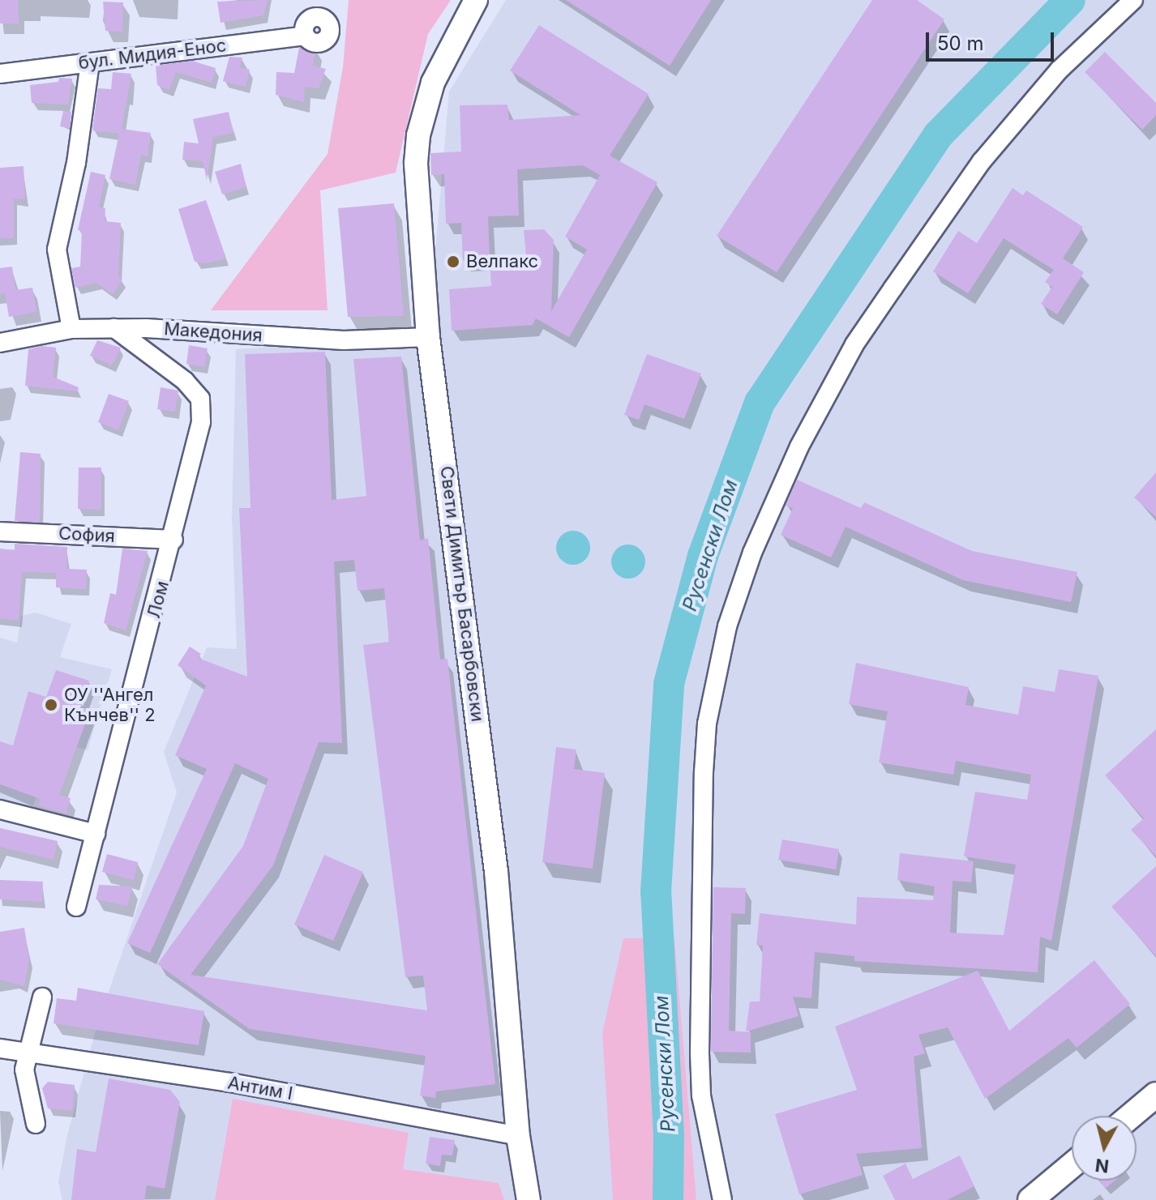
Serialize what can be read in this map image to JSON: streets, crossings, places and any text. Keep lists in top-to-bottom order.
{
  "streets": {
    "street": [
      "бул. Мидия-Енос",
      "Македония",
      "София",
      "Свети Димитър Басарбовски",
      "Лом",
      "Антим I"
    ]
  },
  "crossings": [
    ["Македония", "Свети Димитър Басарбовски"],
    ["Македония", "Лом"],
    ["София", "Лом"],
    ["Свети Димитър Басарбовски", "Антим I"]
  ],
  "water": ["Русенски Лом"],
  "places": ["Велпакс", "ОУ ''Ангел Кънчев'' 2"],
  "scale_bar": "50 m",
  "north": "bottom"
}
